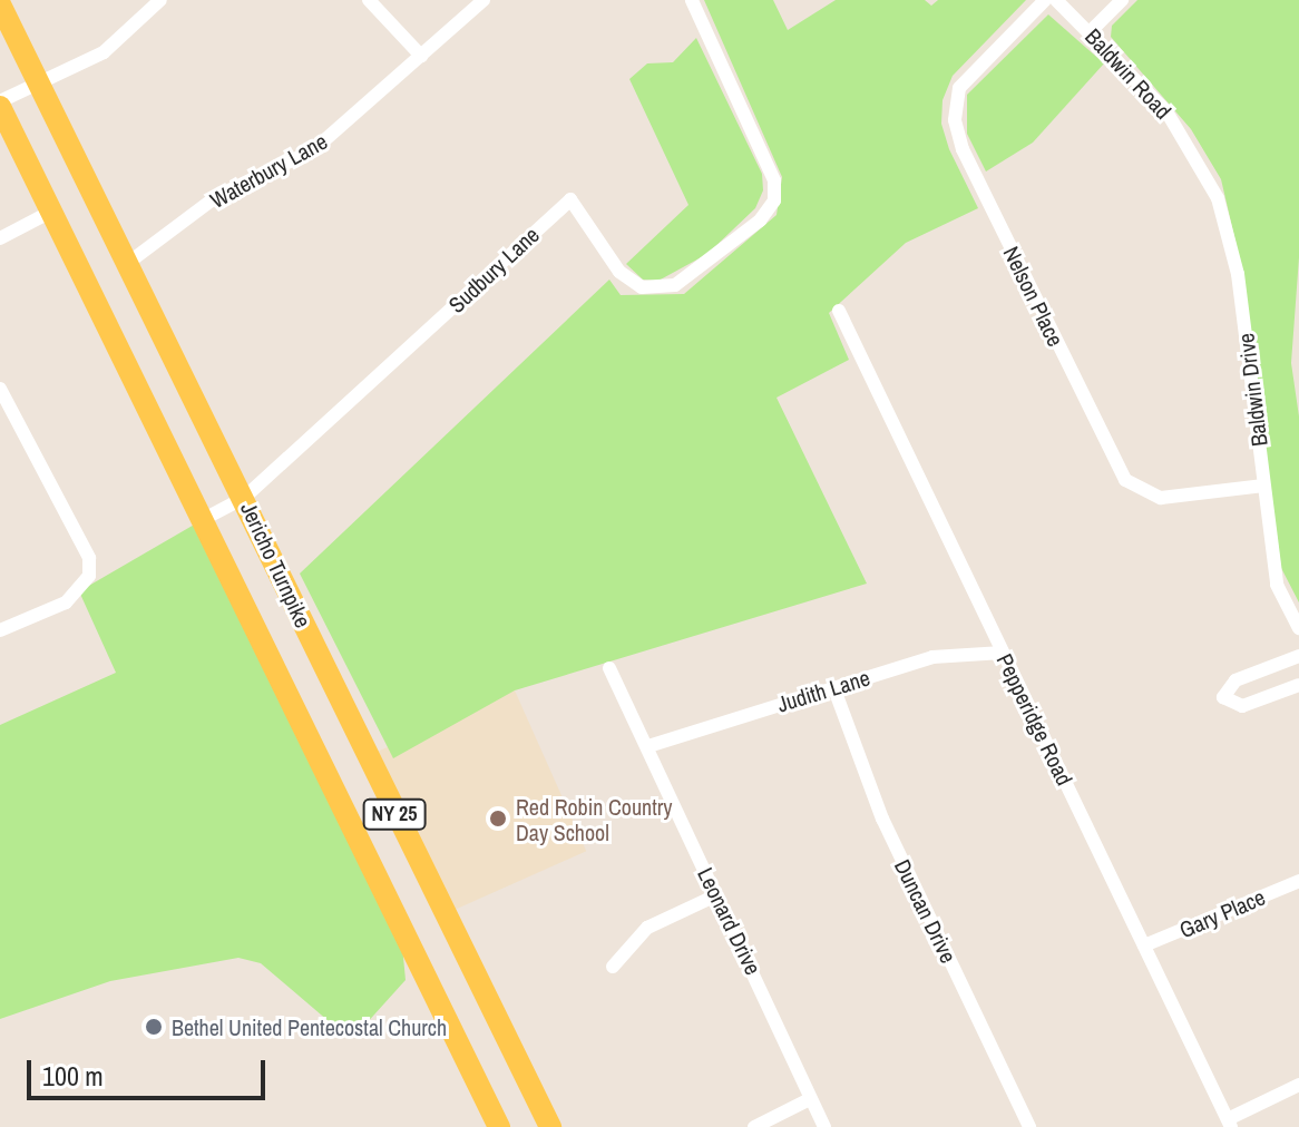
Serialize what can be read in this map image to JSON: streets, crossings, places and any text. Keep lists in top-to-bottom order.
{
  "streets": {
    "main road": ["Jericho Turnpike", "NY 25"],
    "street": [
      "Baldwin Road",
      "Waterbury Lane",
      "Sudbury Lane",
      "Nelson Place",
      "Baldwin Drive",
      "Judith Lane",
      "Pepperidge Road",
      "Duncan Drive",
      "Gary Place",
      "Leonard Drive"
    ]
  },
  "crossings": [
    ["Baldwin Road", "Baldwin Drive"],
    ["Waterbury Lane", "Jericho Turnpike"],
    ["Sudbury Lane", "Jericho Turnpike"],
    ["Nelson Place", "Baldwin Drive"],
    ["Judith Lane", "Pepperidge Road"],
    ["Judith Lane", "Duncan Drive"],
    ["Judith Lane", "Leonard Drive"],
    ["Pepperidge Road", "Gary Place"]
  ],
  "places": ["Red Robin Country Day School", "Bethel United Pentecostal Church"],
  "scale_bar": "100 m"
}
